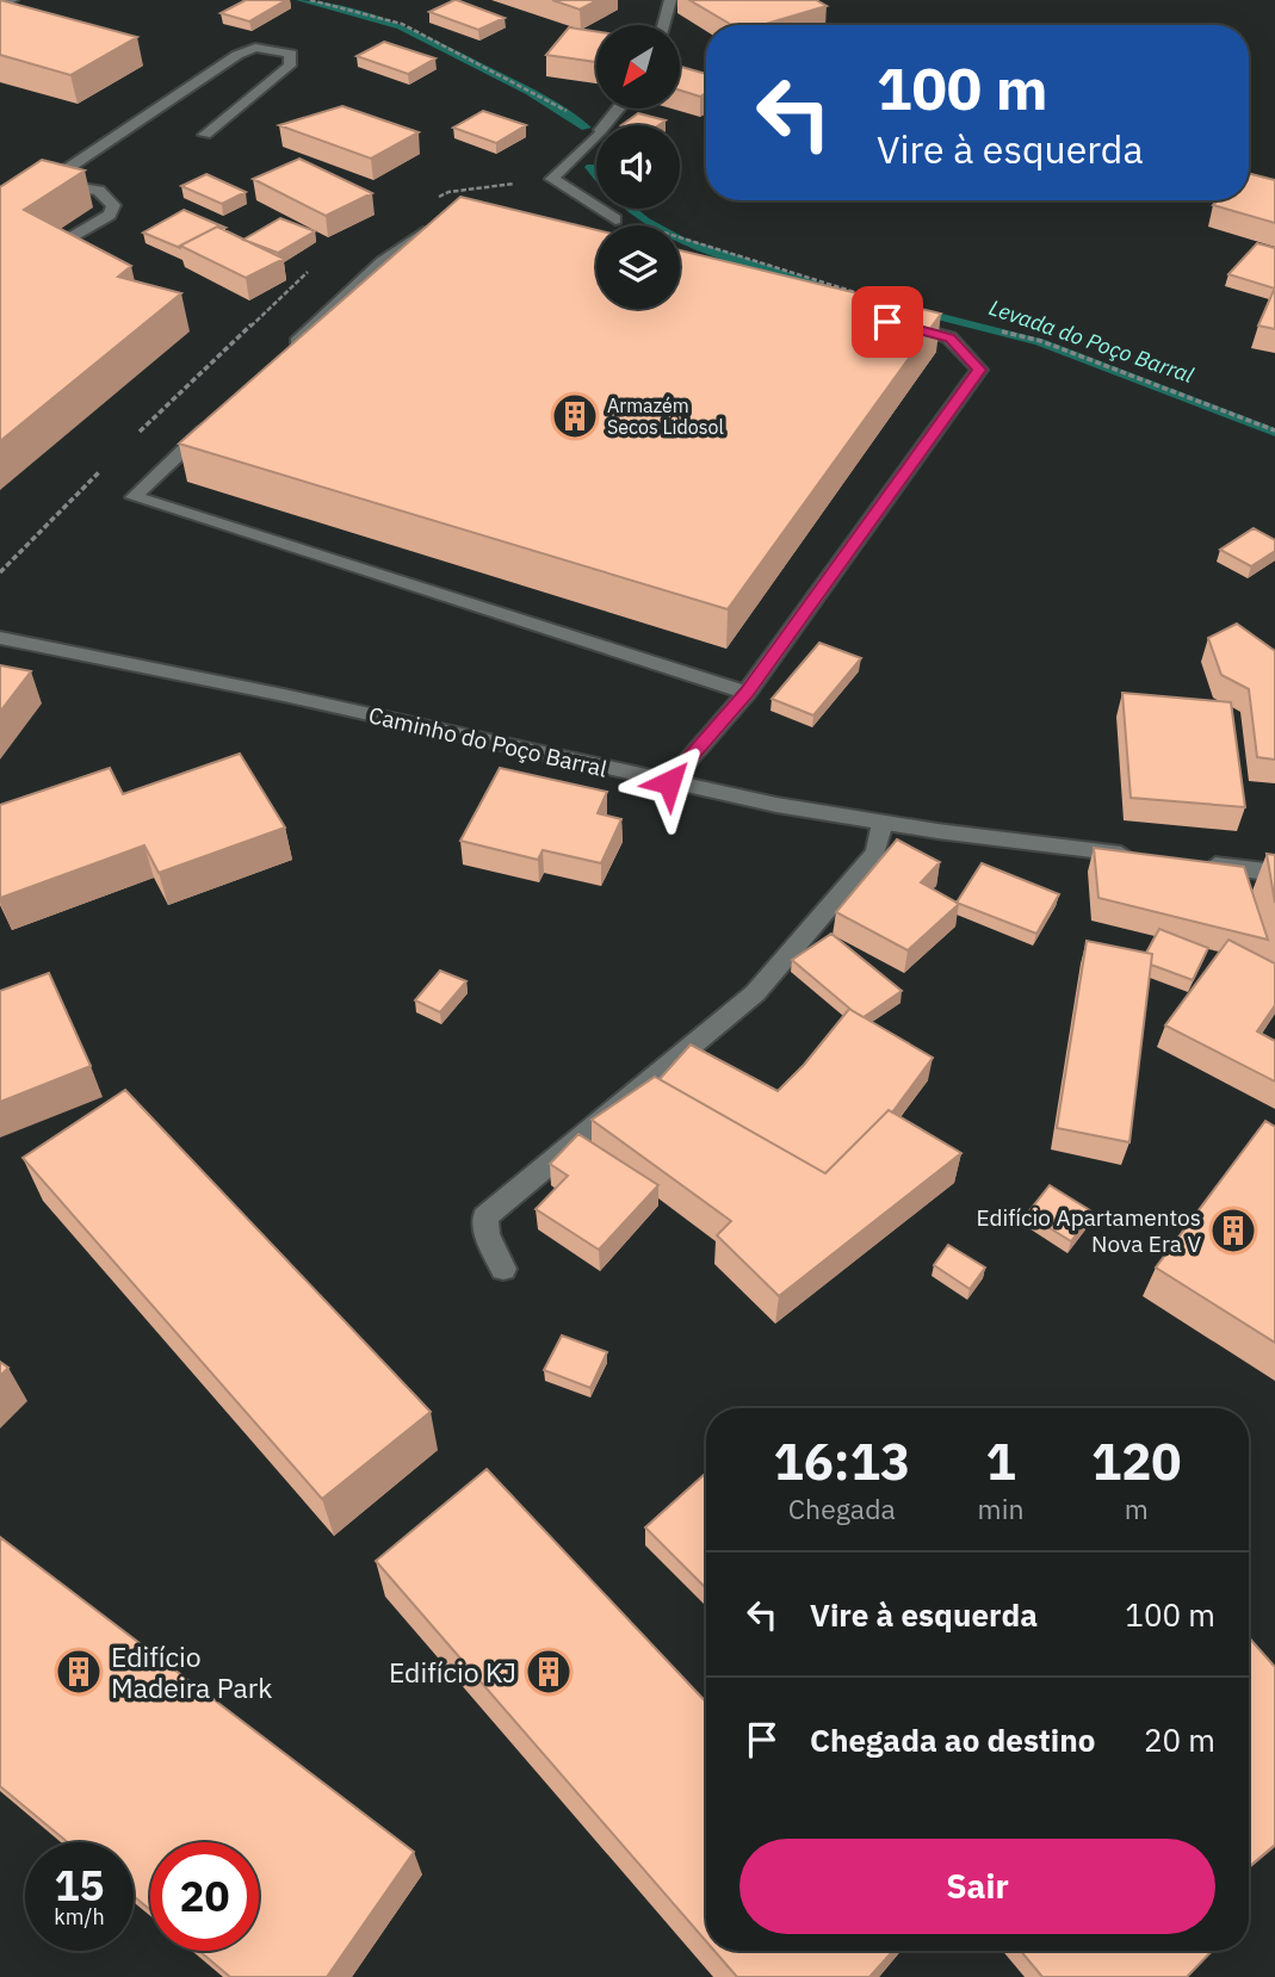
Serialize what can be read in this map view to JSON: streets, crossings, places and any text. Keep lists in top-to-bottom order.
{
  "streets": {
    "street": ["Caminho do Poço Barral"]
  },
  "water": ["Levada do Poço Barral"],
  "places": {
    "building": [
      "Armazém Secos Lidosol",
      "Edifício Apartamentos Nova Era V",
      "Edifício Madeira Park",
      "Edifício KJ"
    ]
  },
  "north": "bottom left",
  "page": {
    "turn": ["100 m", "Vire à esquerda"],
    "eta": [
      "16:13",
      "Chegada",
      "1",
      "min",
      "120",
      "m"
    ],
    "list": [
      {
        "name": "Vire à esquerda",
        "value": "100 m"
      },
      {
        "name": "Chegada ao destino",
        "value": "20 m"
      }
    ],
    "buttons": "Sair",
    "speed": "15 km/h",
    "limit": "20"
  }
}
